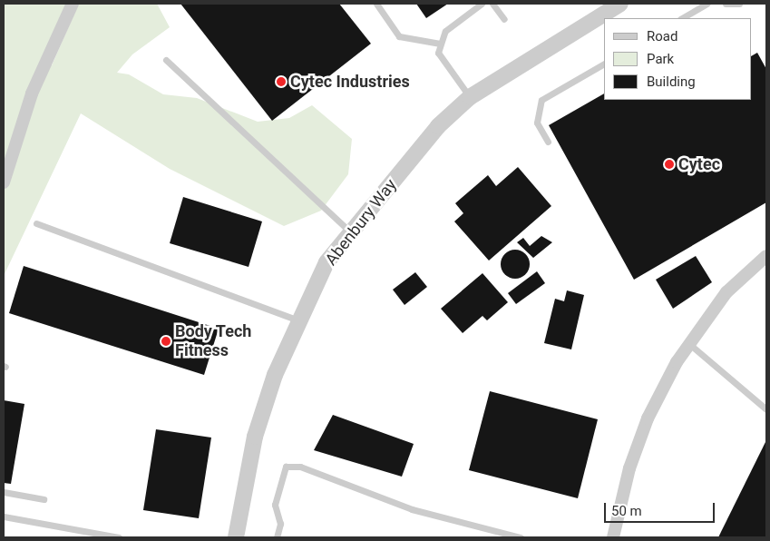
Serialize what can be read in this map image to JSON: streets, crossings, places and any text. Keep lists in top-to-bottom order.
{
  "streets": {
    "street": ["Abenbury Way"]
  },
  "places": ["Cytec Industries", "Cytec", "Body Tech Fitness"],
  "legend": ["Road", "Park", "Building"],
  "scale_bar": "50 m"
}
